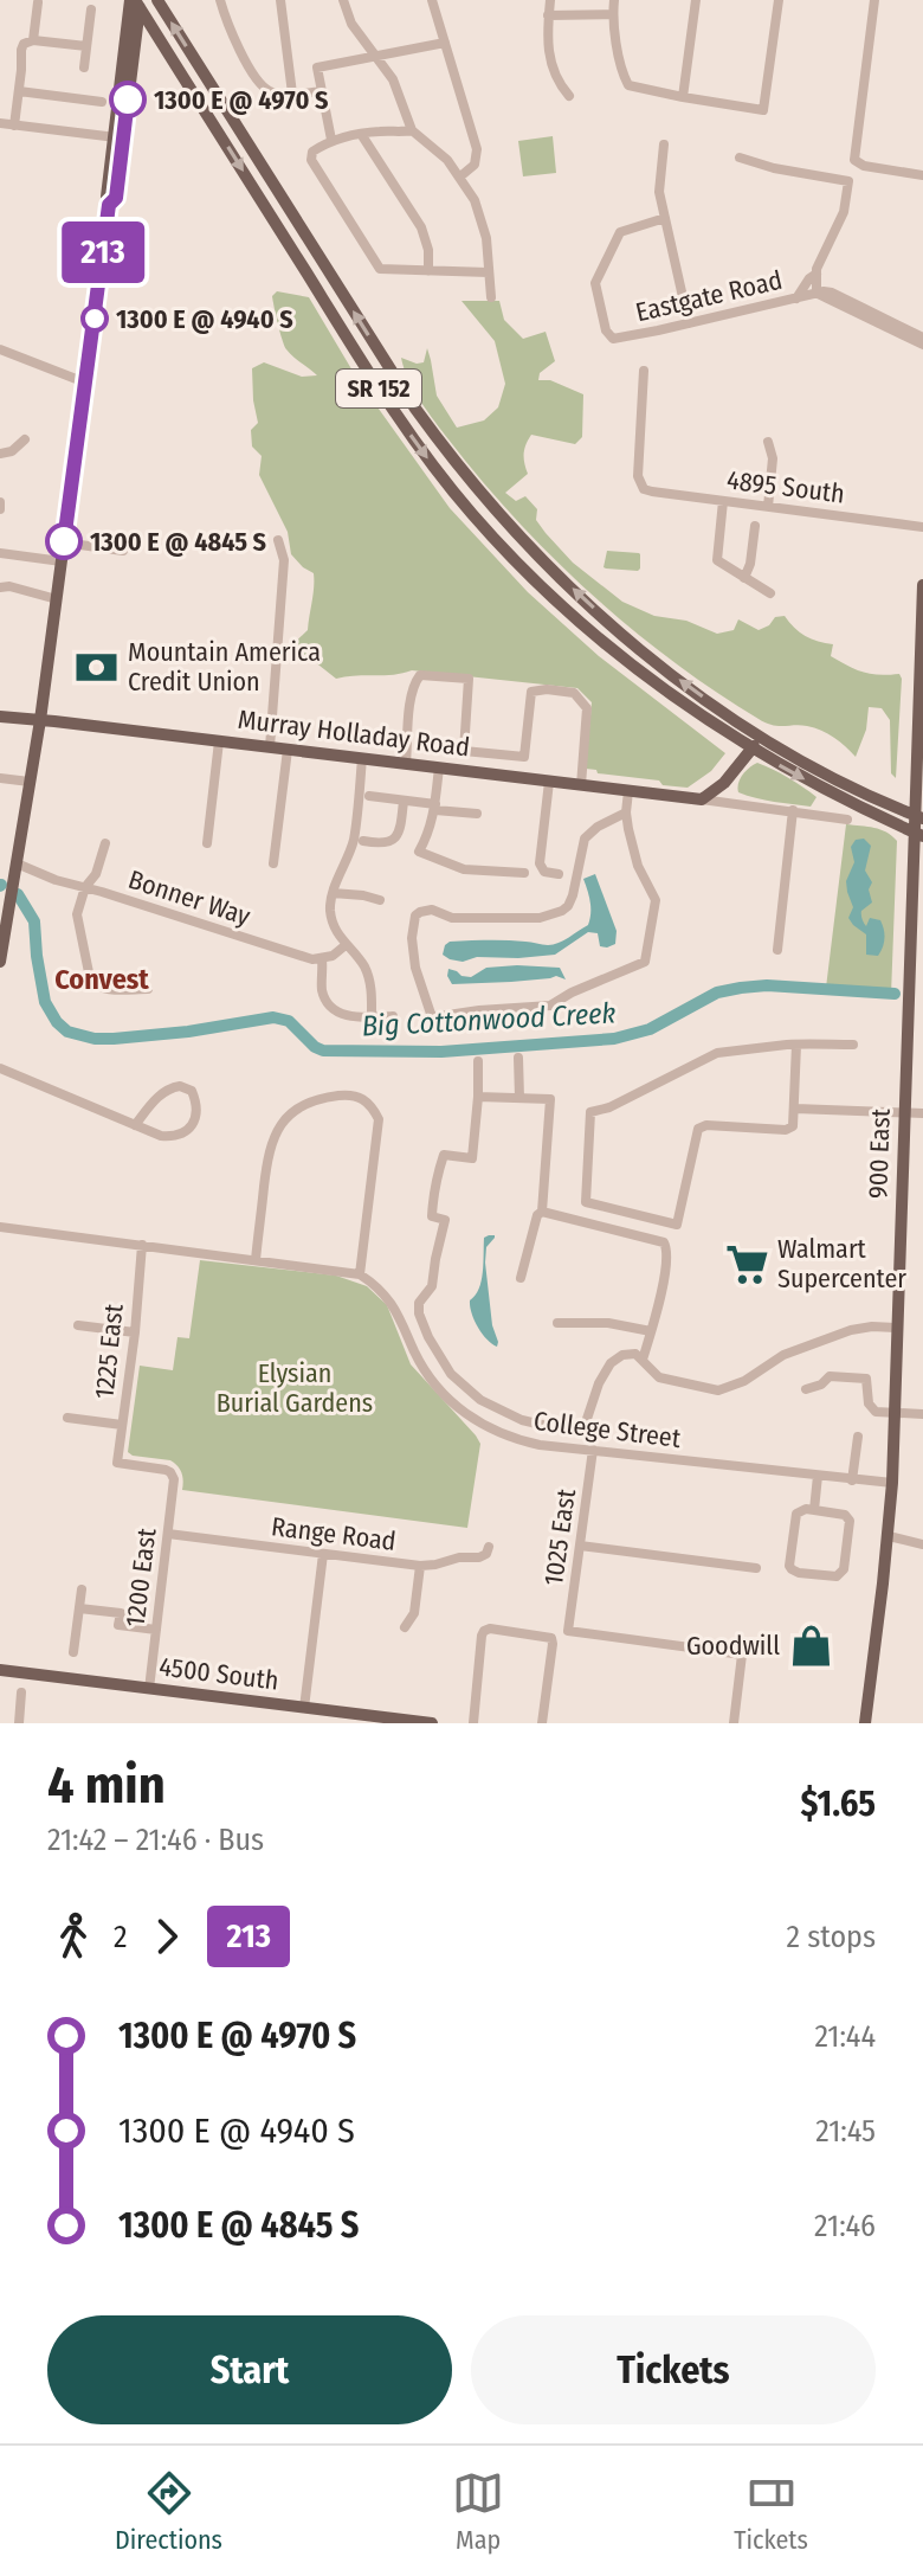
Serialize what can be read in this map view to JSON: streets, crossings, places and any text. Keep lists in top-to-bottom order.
{
  "streets": {
    "main road": [
      "SR 152",
      "Murray Holladay Road",
      "900 East",
      "4500 South"
    ],
    "street": [
      "Eastgate Road",
      "4895 South",
      "Bonner Way",
      "1225 East",
      "College Street",
      "Range Road",
      "1025 East",
      "1200 East"
    ]
  },
  "crossings": [
    ["SR 152", "900 East"],
    ["900 East", "College Street"],
    ["1225 East", "1200 East"],
    ["College Street", "1025 East"],
    ["Range Road", "1200 East"],
    ["1200 East", "4500 South"]
  ],
  "districts": ["Convest"],
  "water": ["Big Cottonwood Creek"],
  "parks": ["Elysian Burial Gardens"],
  "places": {
    "other": ["1300 E @ 4970 S", "1300 E @ 4940 S", "1300 E @ 4845 S"],
    "bank": ["Mountain America Credit Union"],
    "supermarket": ["Walmart Supercenter"],
    "shop": ["Goodwill"]
  },
  "lines": ["bus line 213"],
  "page": {
    "on_map": "213",
    "heading": ["4 min", "21:42 – 21:46 · Bus", "$1.65"],
    "legs": ["2", "213", "2 stops"],
    "list": [
      {
        "name": "1300 E @ 4970 S",
        "value": "21:44"
      },
      {
        "name": "1300 E @ 4940 S",
        "value": "21:45"
      },
      {
        "name": "1300 E @ 4845 S",
        "value": "21:46"
      }
    ],
    "buttons": ["Start", "Tickets"],
    "tabs": ["Directions", "Map", "Tickets"]
  }
}
